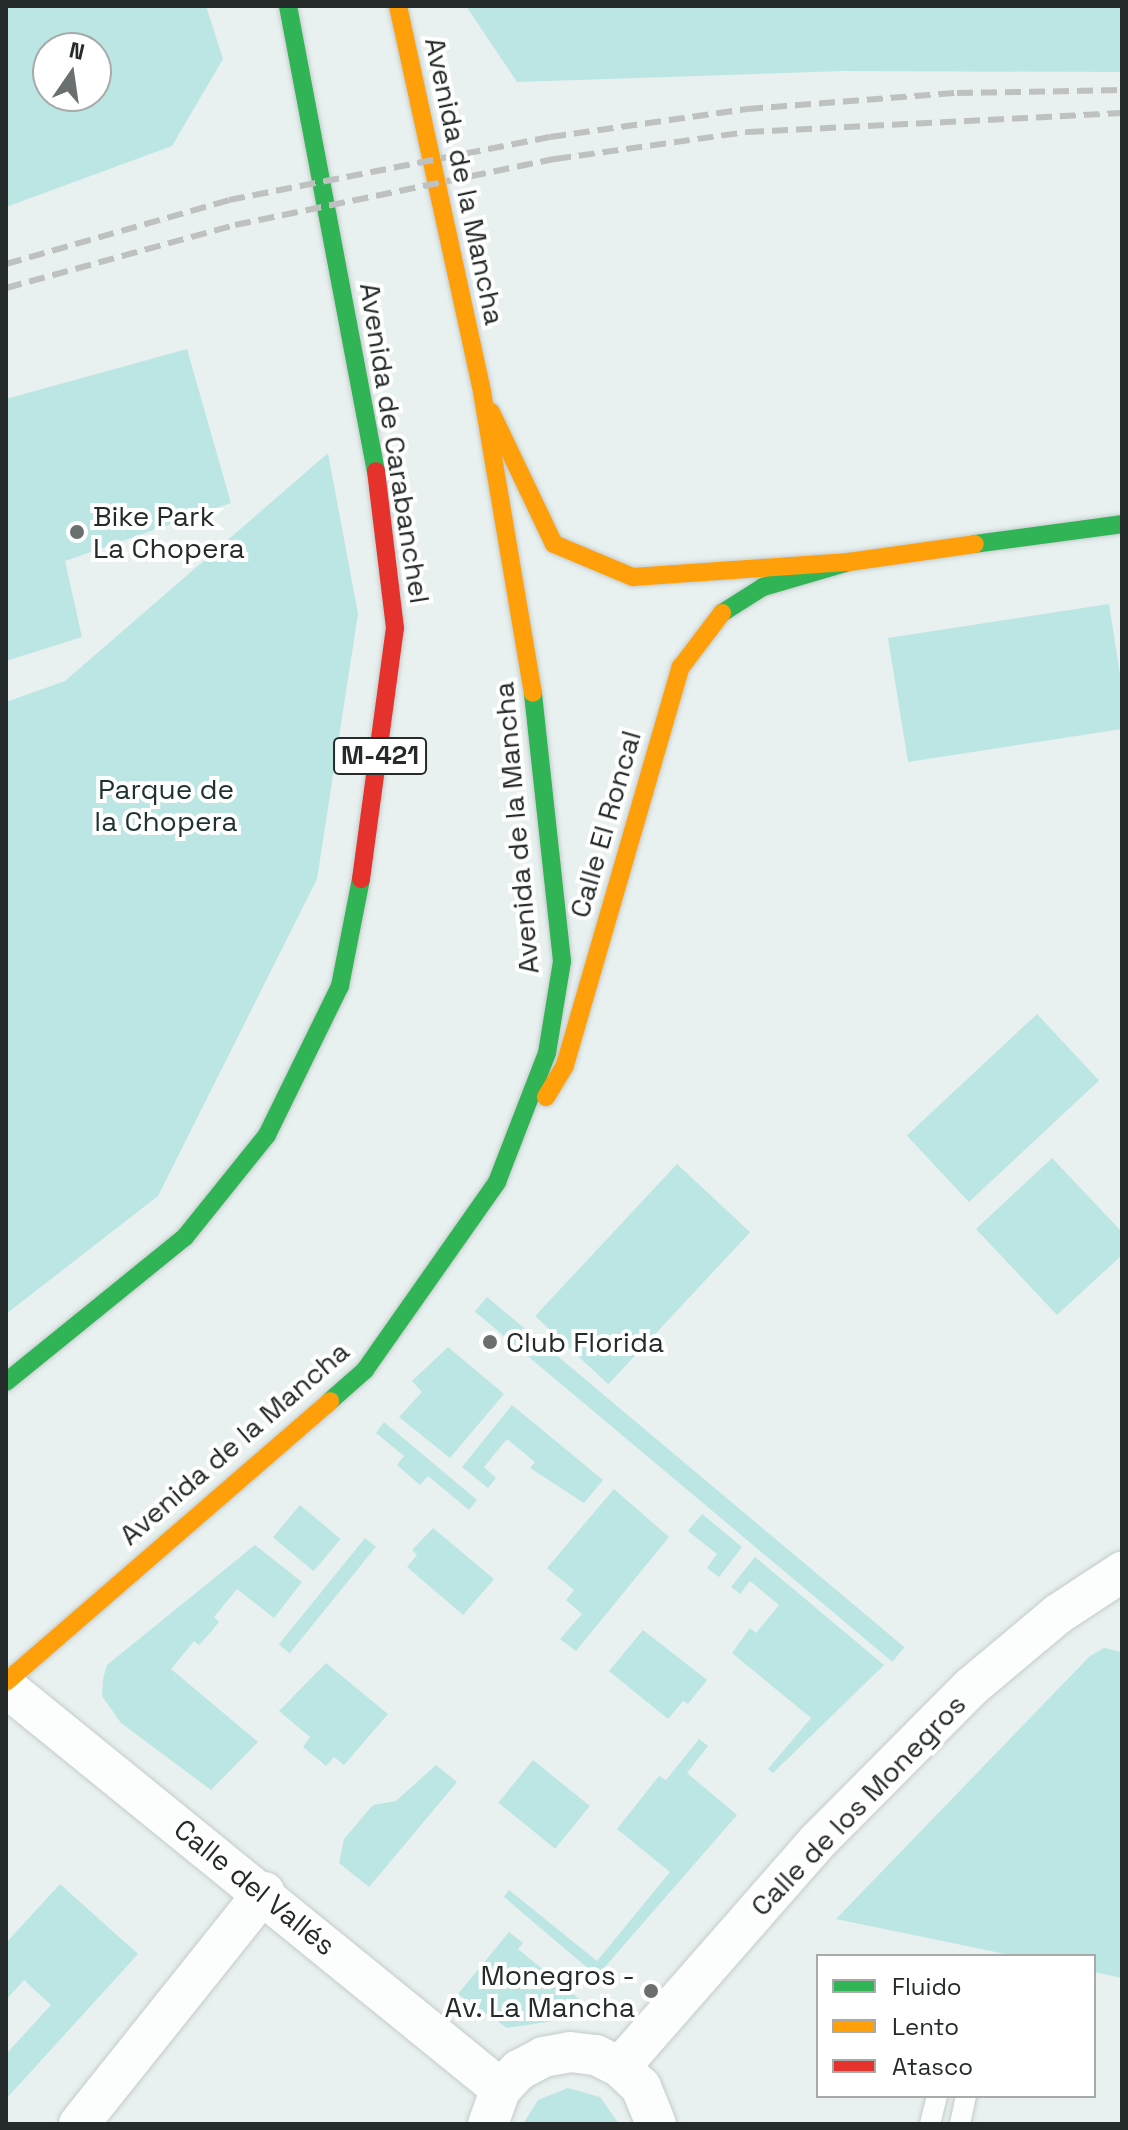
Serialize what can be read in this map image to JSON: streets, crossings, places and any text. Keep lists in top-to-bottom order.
{
  "streets": {
    "main road": [
      "Avenida de la Mancha",
      "Avenida de Carabanchel",
      "M-421",
      "Calle El Roncal"
    ],
    "street": ["Calle de los Monegros", "Calle del Vallés"]
  },
  "crossings": [
    ["Avenida de la Mancha", "Calle El Roncal"],
    ["Avenida de la Mancha", "Calle del Vallés"]
  ],
  "parks": ["Parque de la Chopera"],
  "places": ["Bike Park La Chopera", "Club Florida", "Monegros - Av. La Mancha"],
  "legend": ["Fluido", "Lento", "Atasco"],
  "north": "top"
}
